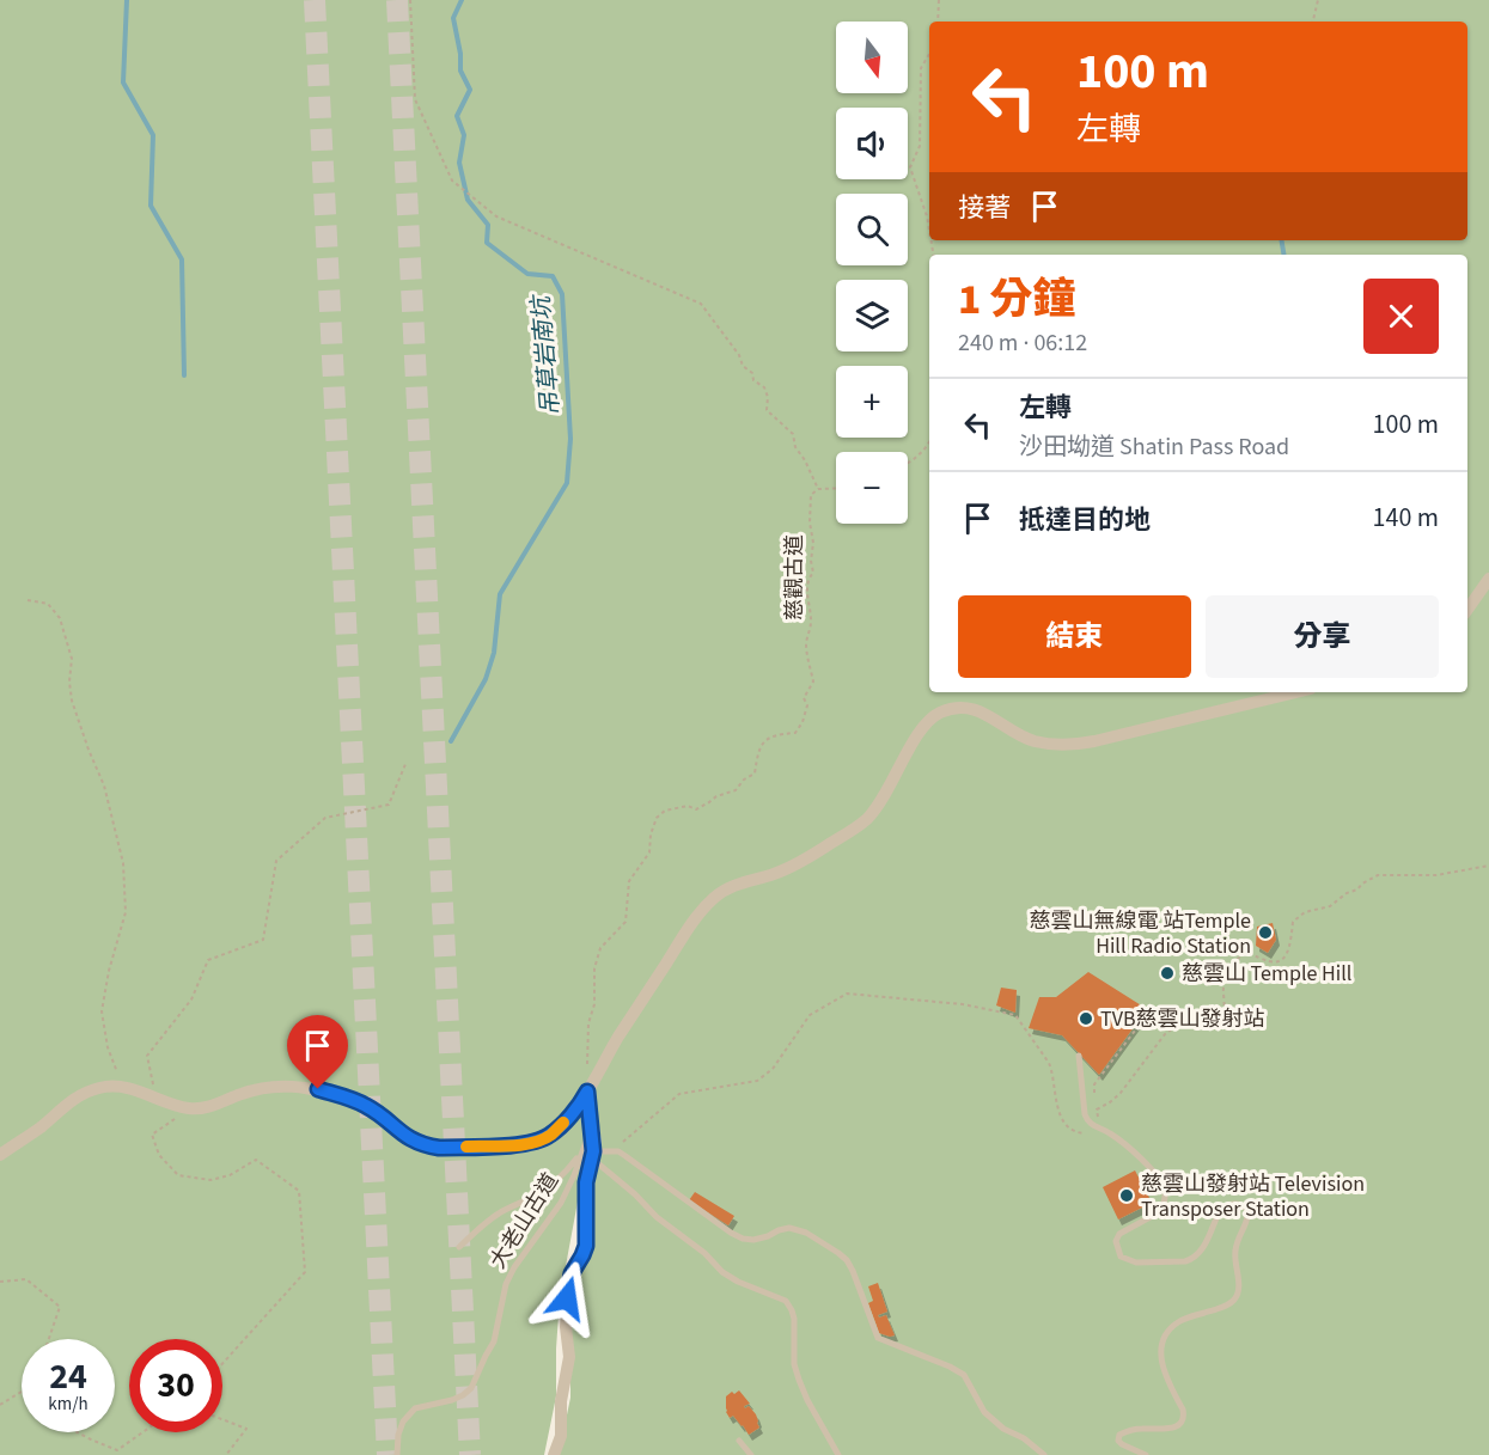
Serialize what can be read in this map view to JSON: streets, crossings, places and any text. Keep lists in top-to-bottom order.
{
  "streets": {
    "lane": ["大老山古道"],
    "path": ["慈觀古道"]
  },
  "water": ["吊草岩南坑"],
  "places": [
    "慈雲山無線電 站Temple Hill Radio Station",
    "慈雲山 Temple Hill",
    "TVB慈雲山發射站",
    "慈雲山發射站 Television Transposer Station"
  ],
  "north": "bottom",
  "page": {
    "map_buttons": ["+", "−"],
    "turn": ["100 m", "左轉"],
    "then": "接著",
    "heading": ["1 分鐘", "240 m · 06:12"],
    "list": [
      {
        "name": "左轉",
        "note": "沙田坳道 Shatin Pass Road",
        "value": "100 m"
      },
      {
        "name": "抵達目的地",
        "value": "140 m"
      }
    ],
    "buttons": ["結束", "分享"],
    "speed": "24 km/h",
    "limit": "30"
  }
}
